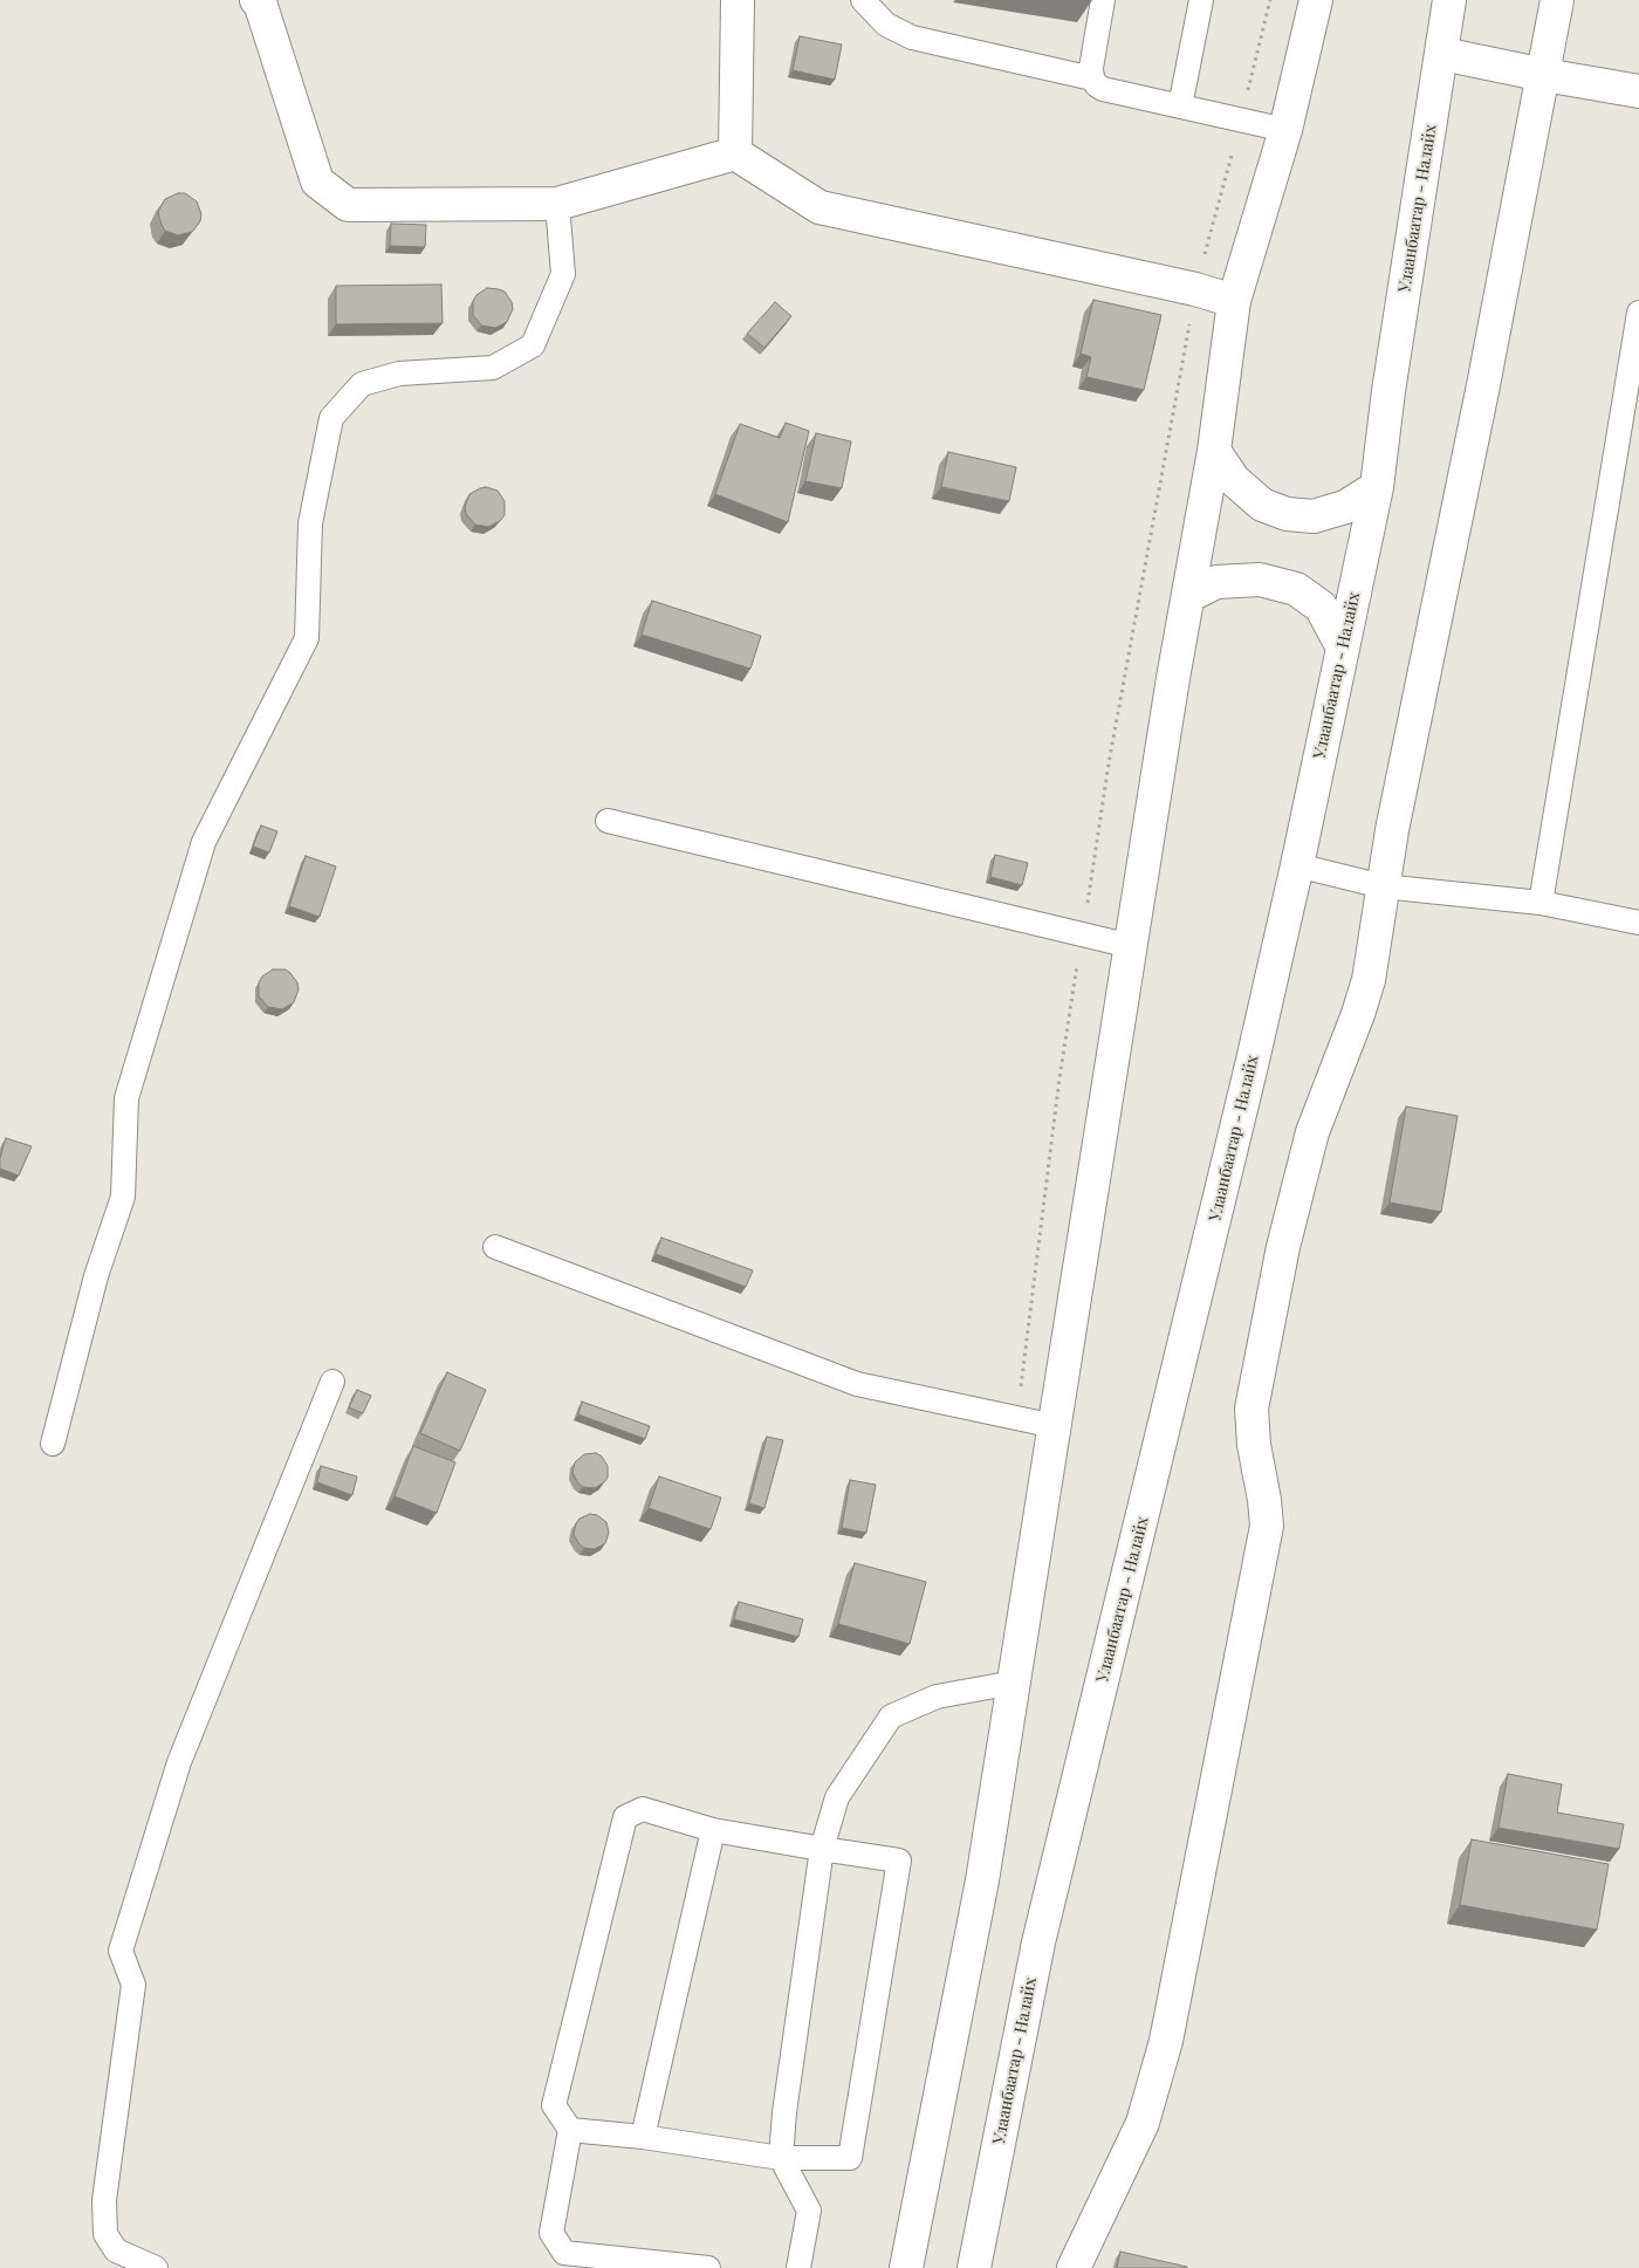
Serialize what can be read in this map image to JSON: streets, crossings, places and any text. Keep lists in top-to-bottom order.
{
  "streets": {
    "main road": ["Улаанбаатар - Налайх"]
  }
}
